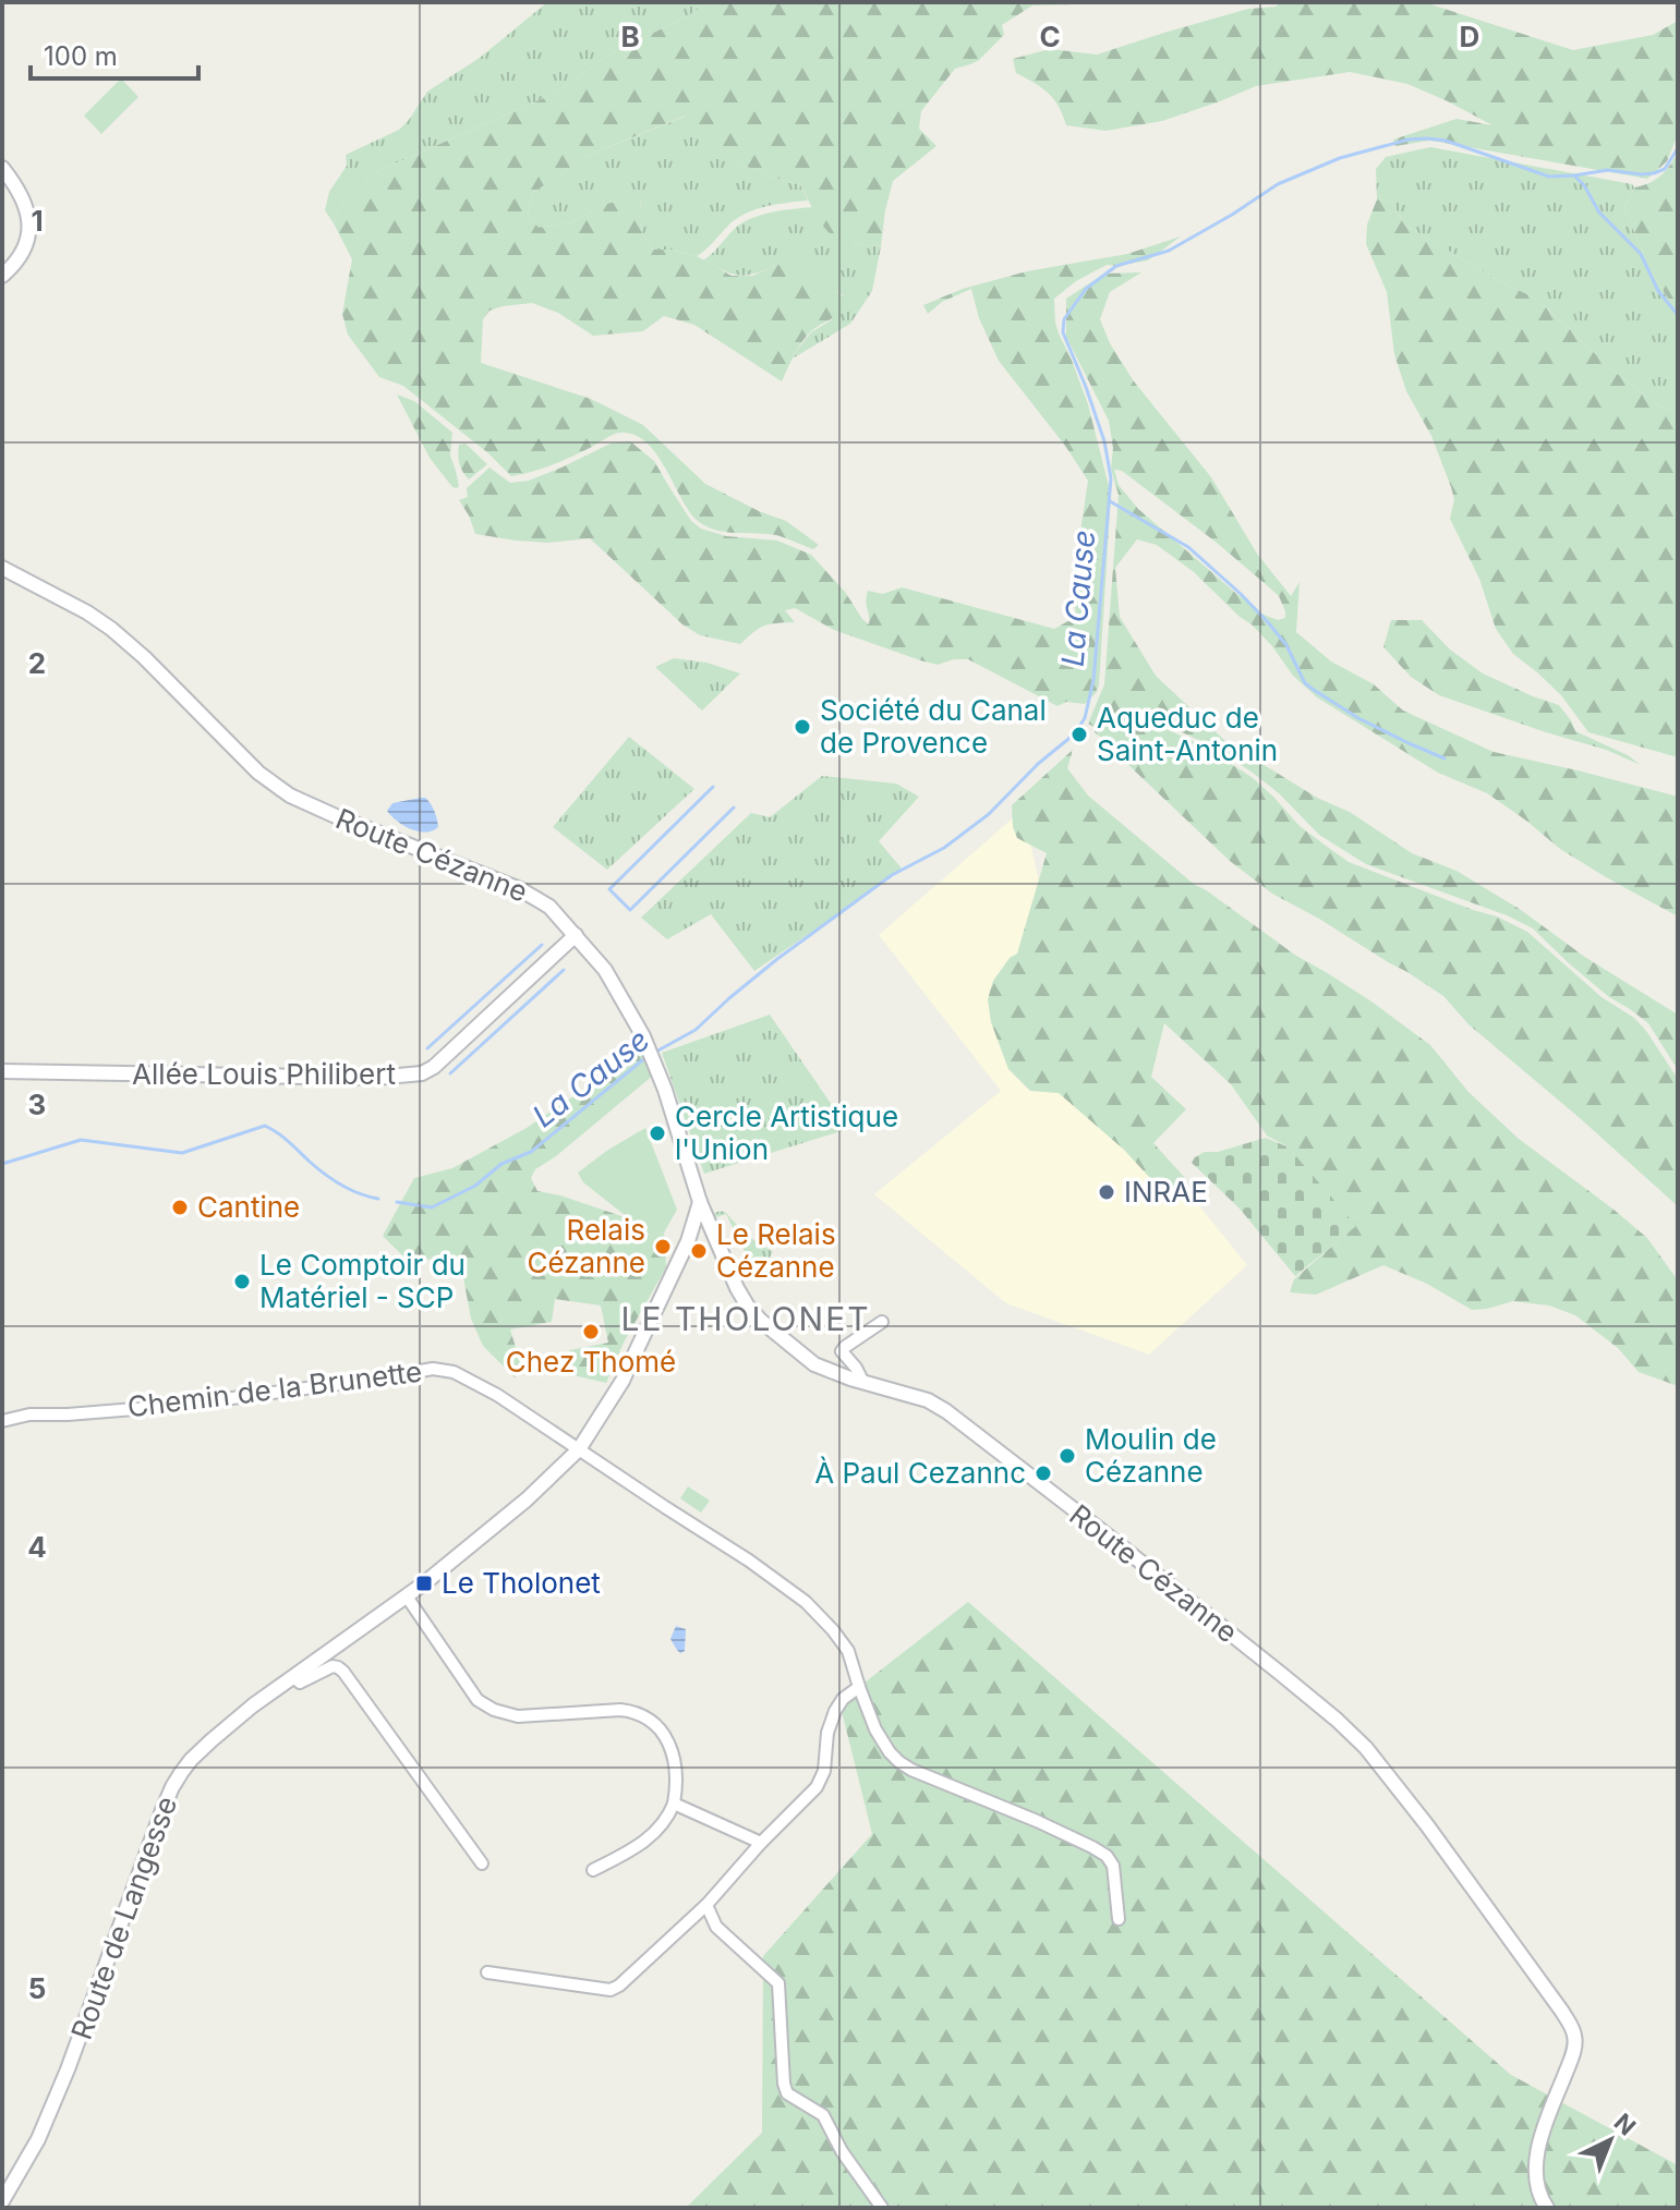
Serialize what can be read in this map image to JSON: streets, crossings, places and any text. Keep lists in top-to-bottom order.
{
  "streets": {
    "street": [
      "Route Cézanne",
      "Allée Louis Philibert",
      "Chemin de la Brunette",
      "Route de Langesse"
    ]
  },
  "crossings": [
    ["Route Cézanne", "Allée Louis Philibert"],
    ["Route Cézanne", "Route de Langesse"],
    ["Chemin de la Brunette", "Route de Langesse"]
  ],
  "districts": ["LE THOLONET"],
  "water": ["La Cause"],
  "places": {
    "other": [
      "Société du Canal de Provence",
      "Aqueduc de Saint-Antonin",
      "Cercle Artistique l'Union",
      "INRAE",
      "Cantine",
      "Relais Cézanne",
      "Le Relais Cézanne",
      "Le Comptoir du Matériel - SCP",
      "Chez Thomé",
      "Moulin de Cézanne",
      "À Paul Cezannc"
    ],
    "transit": ["Le Tholonet"]
  },
  "scale_bar": "100 m",
  "north": "top right",
  "grid": {
    "columns": ["B", "C", "D"],
    "rows": [
      "1",
      "2",
      "3",
      "4",
      "5"
    ]
  }
}
